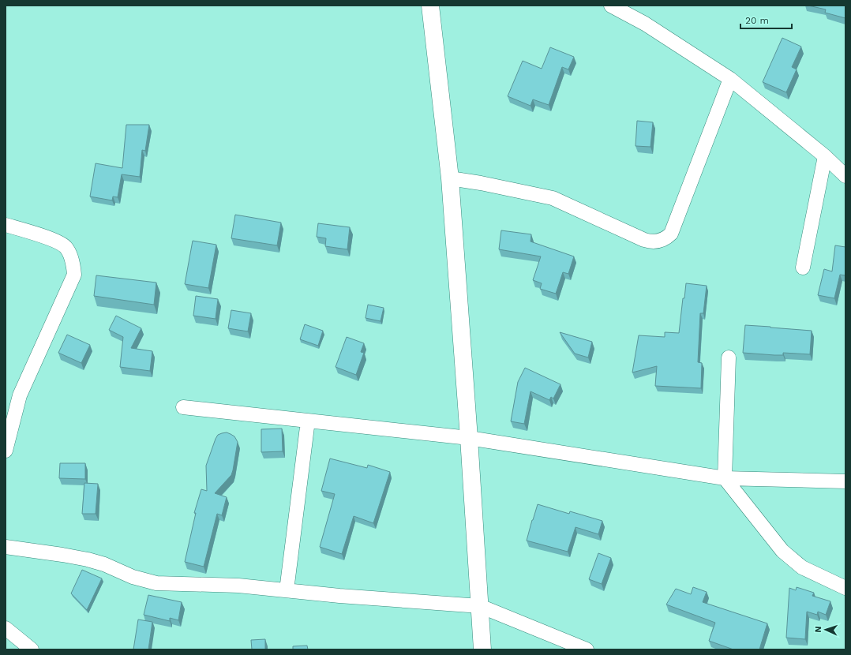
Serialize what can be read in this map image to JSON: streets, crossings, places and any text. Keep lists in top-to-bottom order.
{
  "scale_bar": "20 m",
  "north": "left"
}
